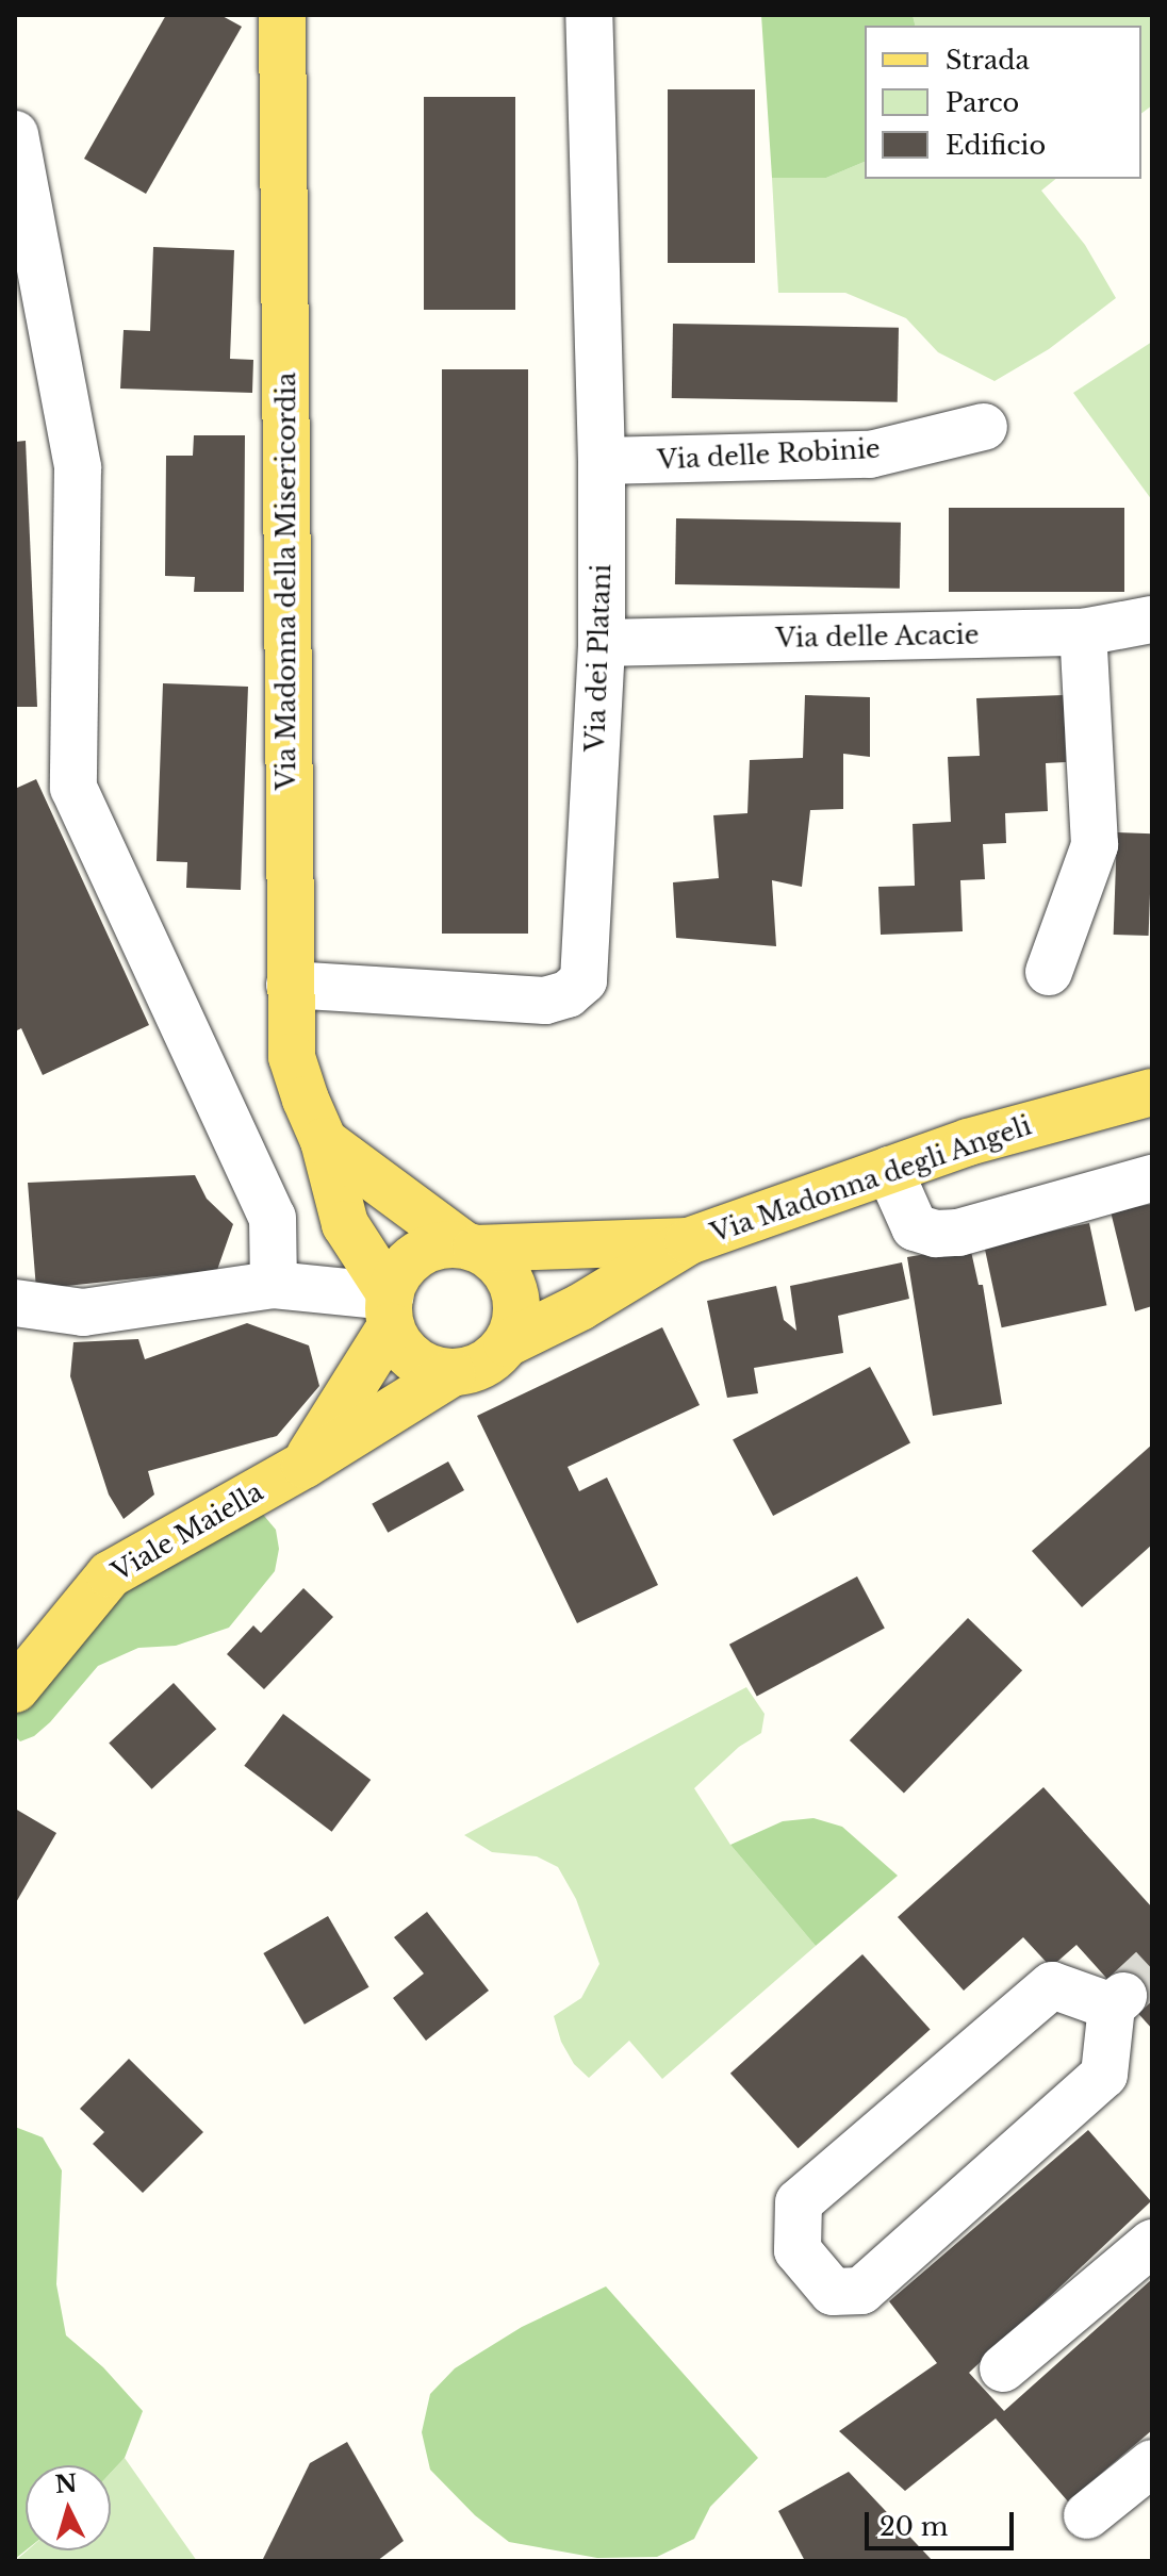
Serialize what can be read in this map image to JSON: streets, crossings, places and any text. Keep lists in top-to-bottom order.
{
  "streets": {
    "main road": ["Via Madonna della Misericordia", "Via Madonna degli Angeli", "Viale Maiella"],
    "street": ["Via delle Robinie", "Via delle Acacie", "Via dei Platani"]
  },
  "crossings": [
    ["Via delle Robinie", "Via dei Platani"],
    ["Via Madonna della Misericordia", "Via dei Platani"],
    ["Via Madonna della Misericordia", "Viale Maiella"],
    ["Via delle Acacie", "Via dei Platani"]
  ],
  "legend": ["Strada", "Parco", "Edificio"],
  "scale_bar": "20 m",
  "north": "top"
}
